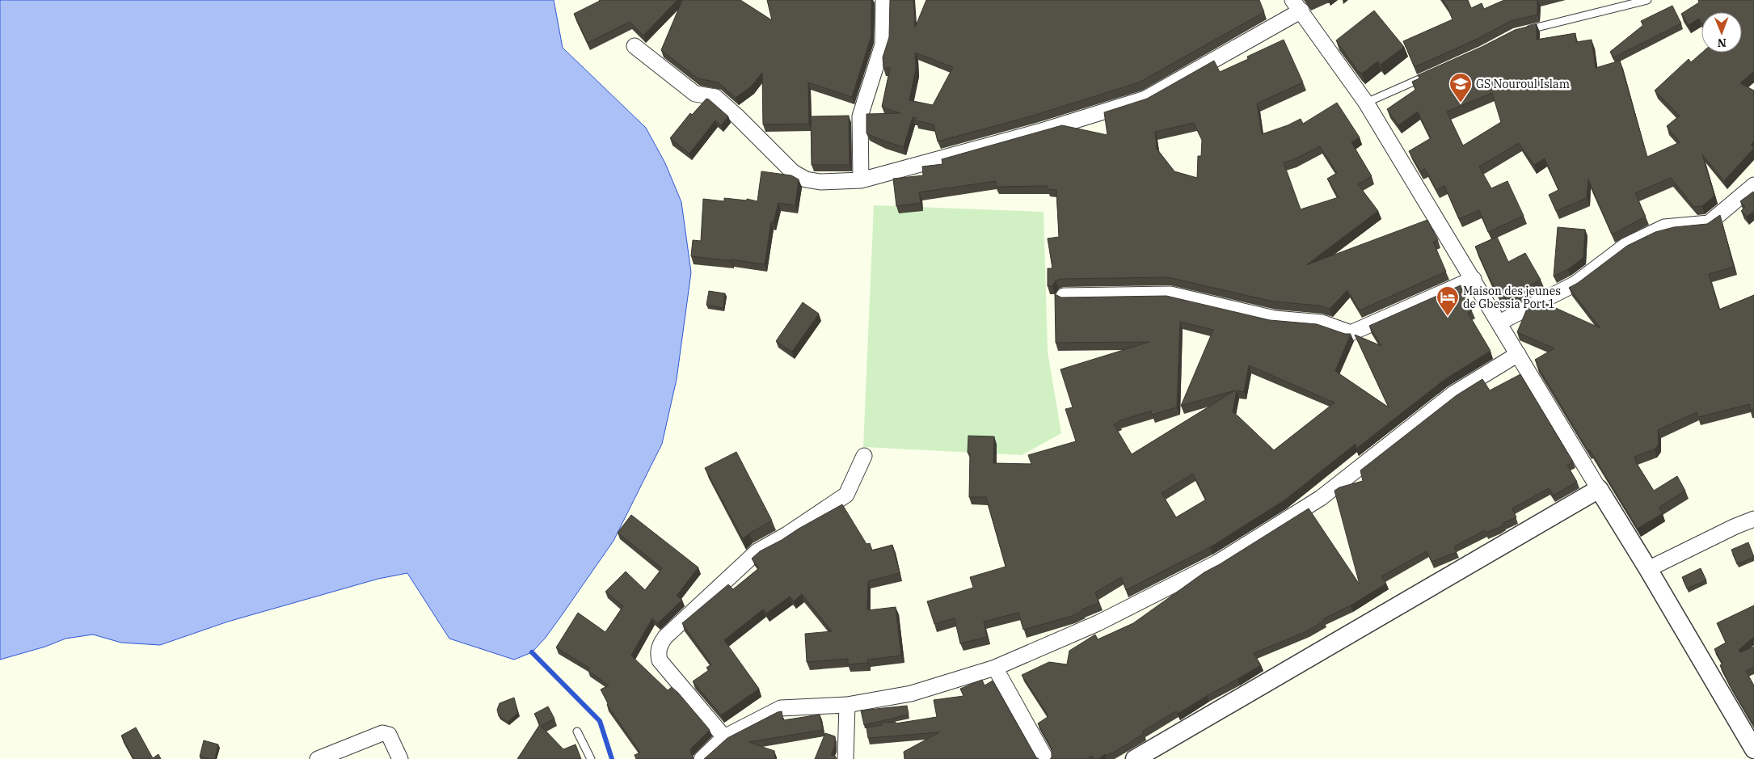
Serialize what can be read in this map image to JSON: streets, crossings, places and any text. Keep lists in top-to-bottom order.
{
  "places": {
    "school or university": ["GS Nouroul Islam"],
    "hotel": ["Maison des jeunes de Gbessia Port 1"]
  },
  "north": "bottom"
}
